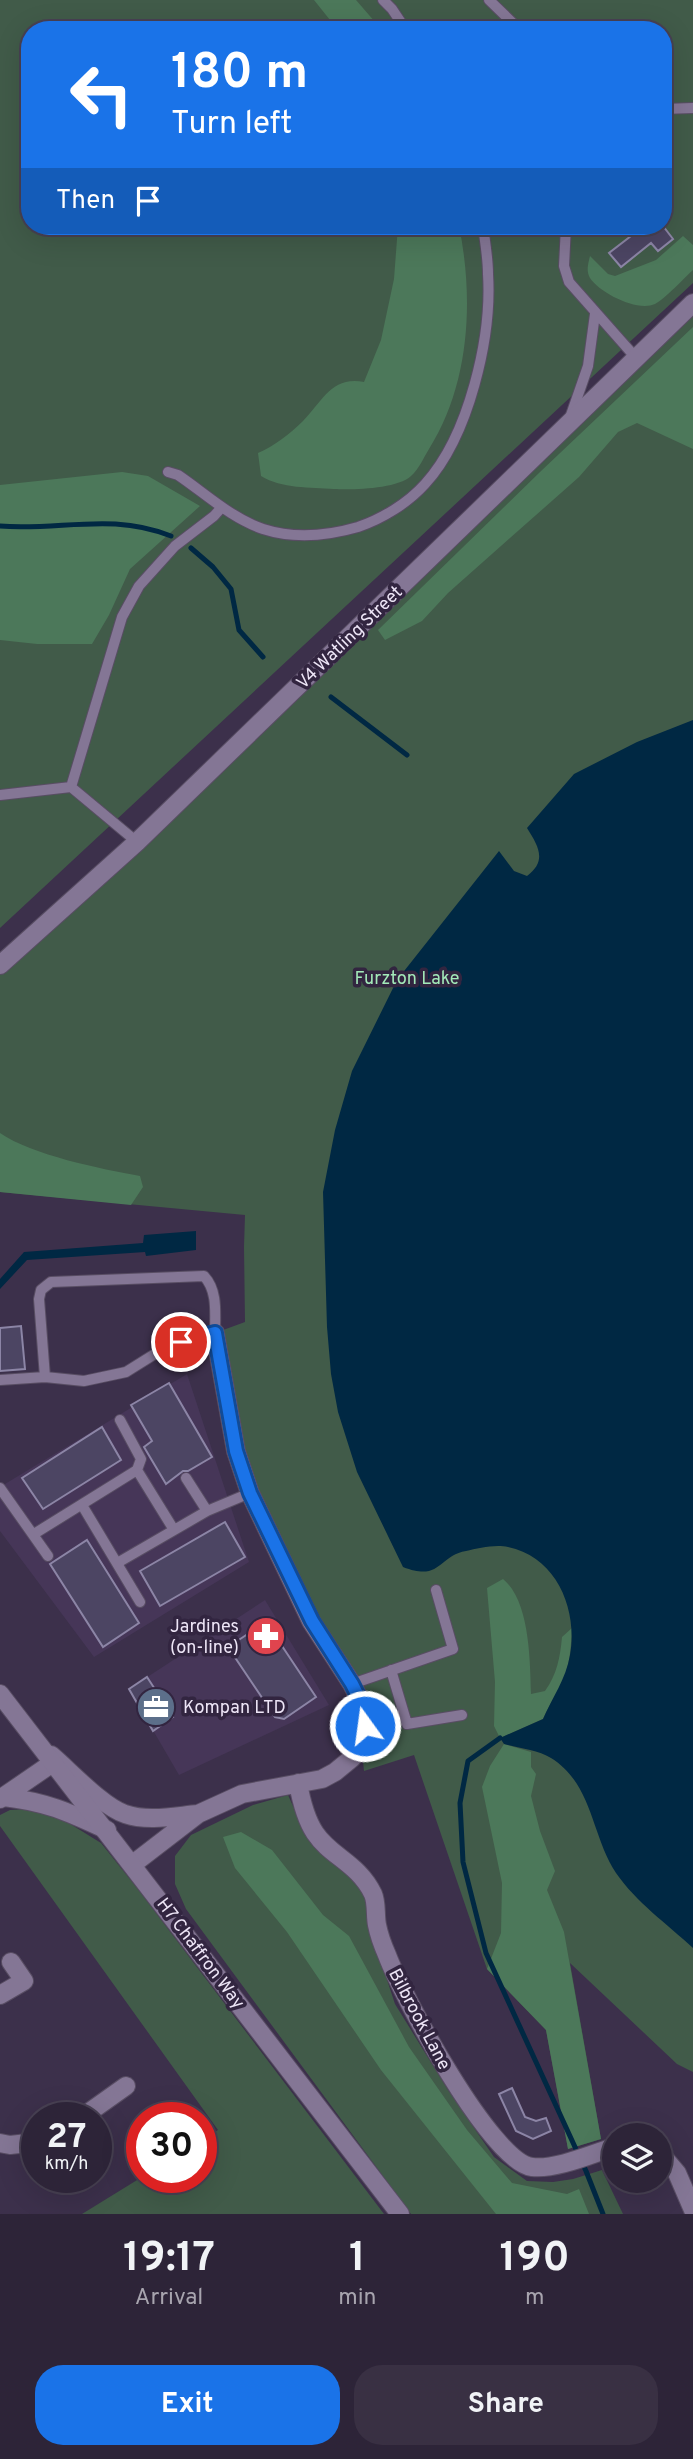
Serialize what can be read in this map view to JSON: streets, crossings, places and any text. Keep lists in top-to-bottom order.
{
  "streets": {
    "street": ["V4 Watling Street", "H7 Chaffron Way", "Bilbrook Lane"]
  },
  "parks": ["Furzton Lake"],
  "places": {
    "pharmacy": ["Jardines (on-line)"],
    "office": ["Kompan LTD"]
  },
  "page": {
    "turn": ["180 m", "Turn left"],
    "then": "Then",
    "speed": "27 km/h",
    "limit": "30",
    "eta": [
      "19:17",
      "Arrival",
      "1",
      "min",
      "190",
      "m"
    ],
    "buttons": ["Exit", "Share"]
  }
}
